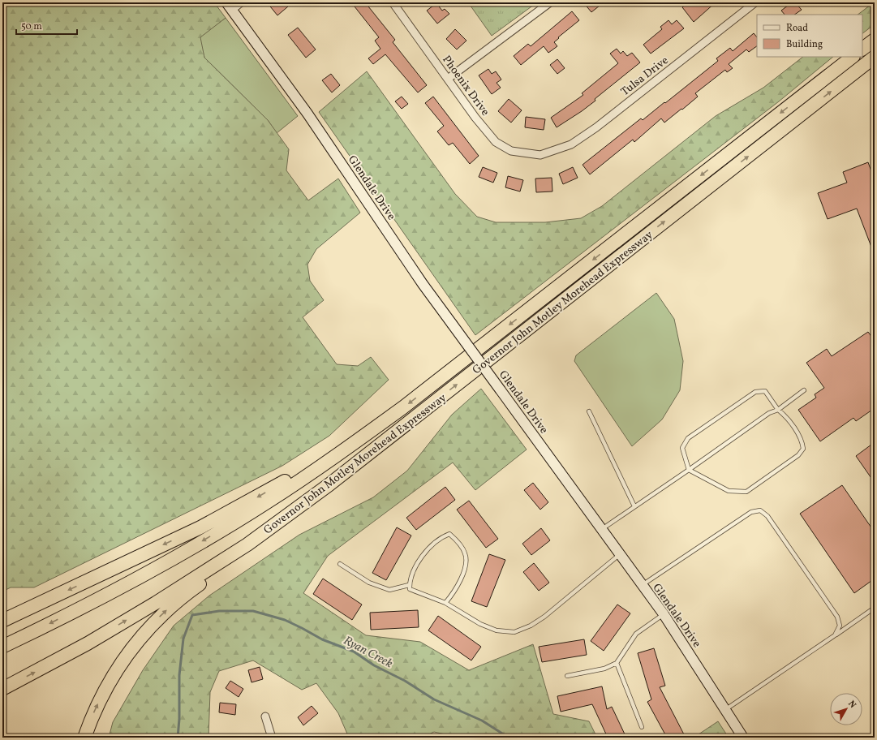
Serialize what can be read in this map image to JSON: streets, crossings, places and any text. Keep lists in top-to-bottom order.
{
  "streets": {
    "highway": ["Governor John Motley Morehead Expressway"],
    "street": ["Tulsa Drive", "Phoenix Drive", "Glendale Drive"]
  },
  "crossings": [
    ["Tulsa Drive", "Phoenix Drive"]
  ],
  "water": ["Ryan Creek"],
  "legend": ["Road", "Building"],
  "scale_bar": "50 m",
  "north": "top right"
}
